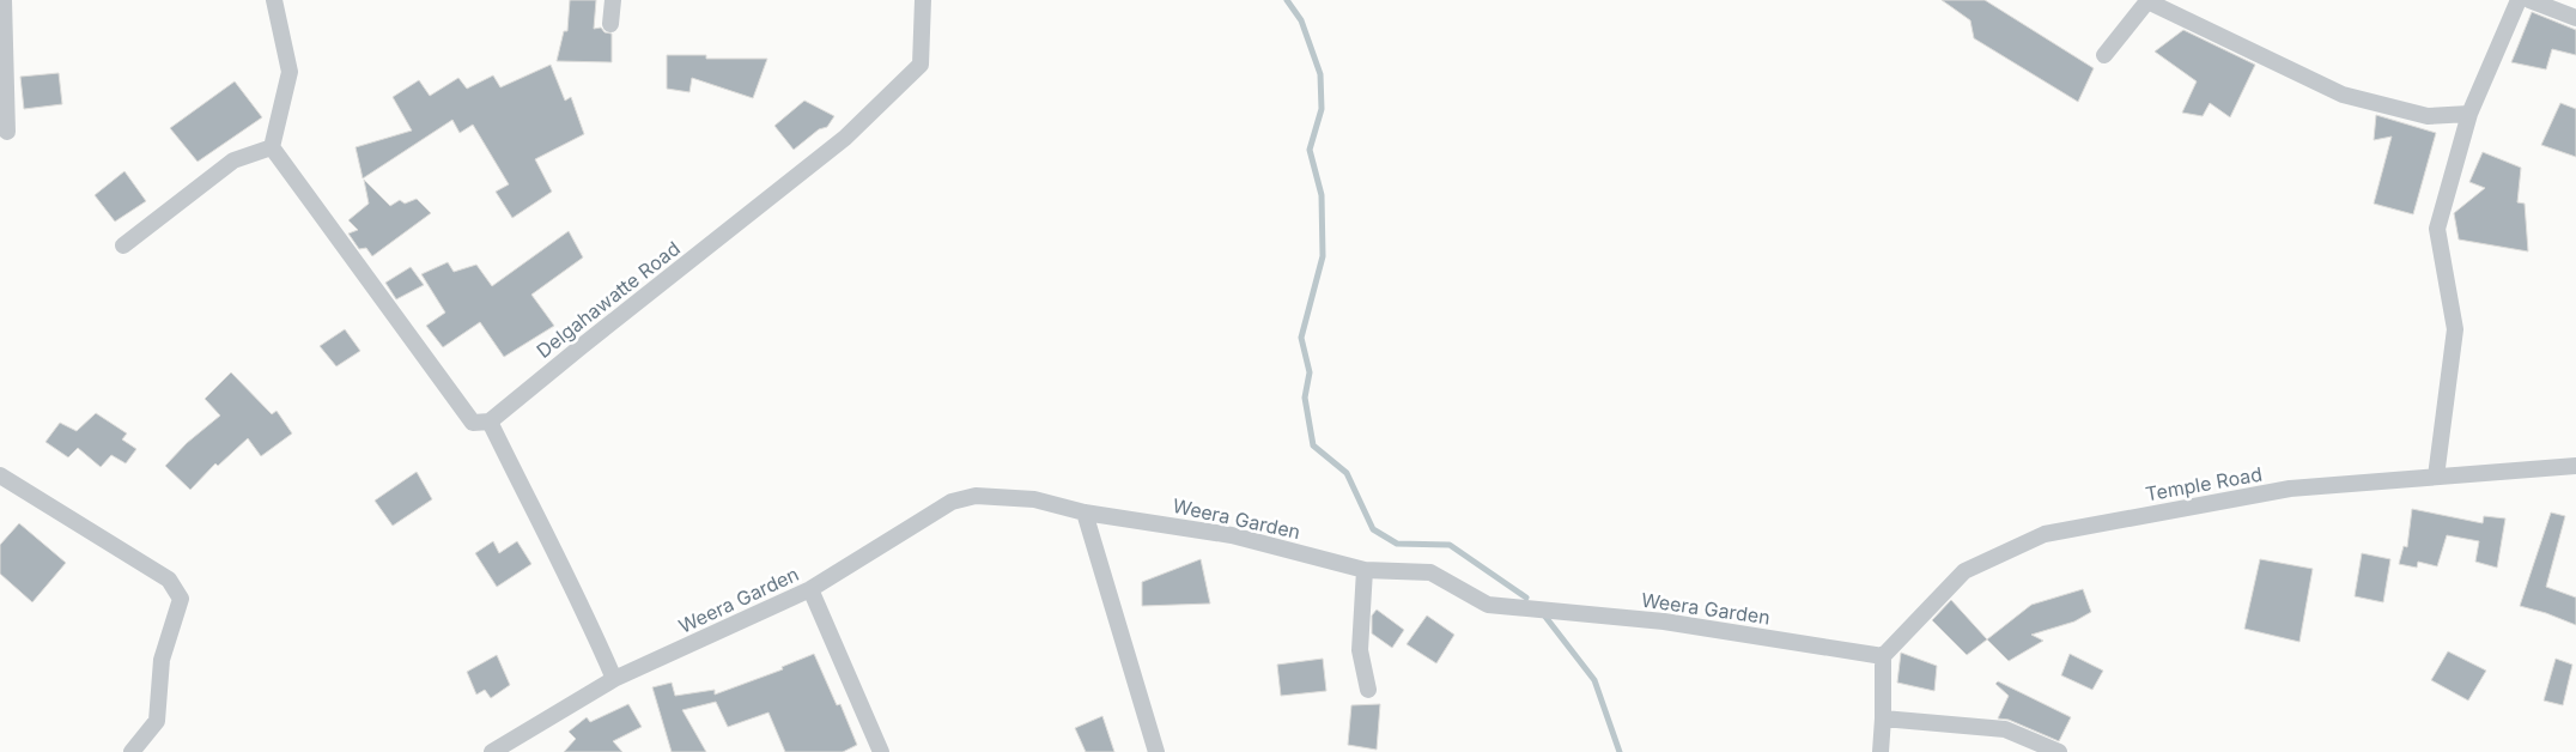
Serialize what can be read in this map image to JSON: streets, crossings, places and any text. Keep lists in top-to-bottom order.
{
  "streets": {
    "street": ["Delgahawatte Road", "Temple Road", "Weera Garden"]
  },
  "crossings": [
    ["Temple Road", "Weera Garden"]
  ]
}
